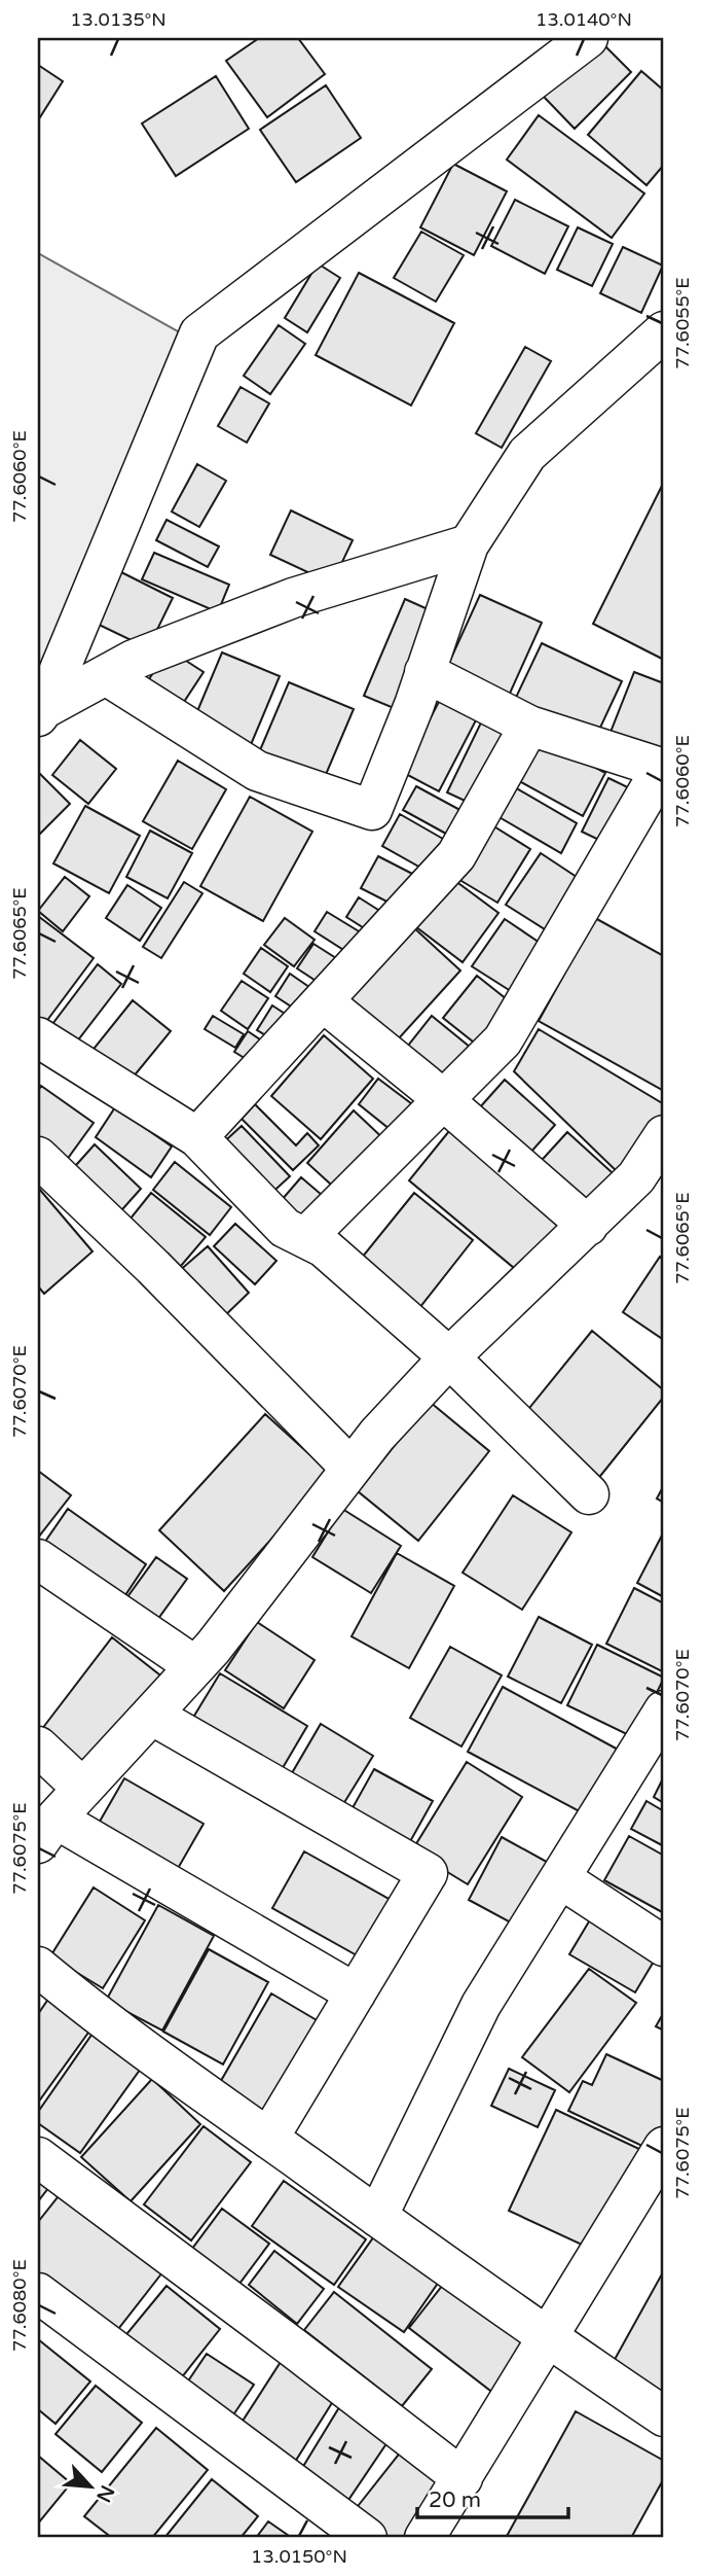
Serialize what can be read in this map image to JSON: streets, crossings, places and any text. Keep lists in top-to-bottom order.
{
  "scale_bar": "20 m",
  "north": "bottom right",
  "coordinates": [
    "13.0135°N",
    "13.0140°N",
    "77.6055°E",
    "77.6060°E",
    "77.6065°E",
    "77.6070°E",
    "77.6075°E",
    "77.6080°E",
    "13.0150°N"
  ]
}
